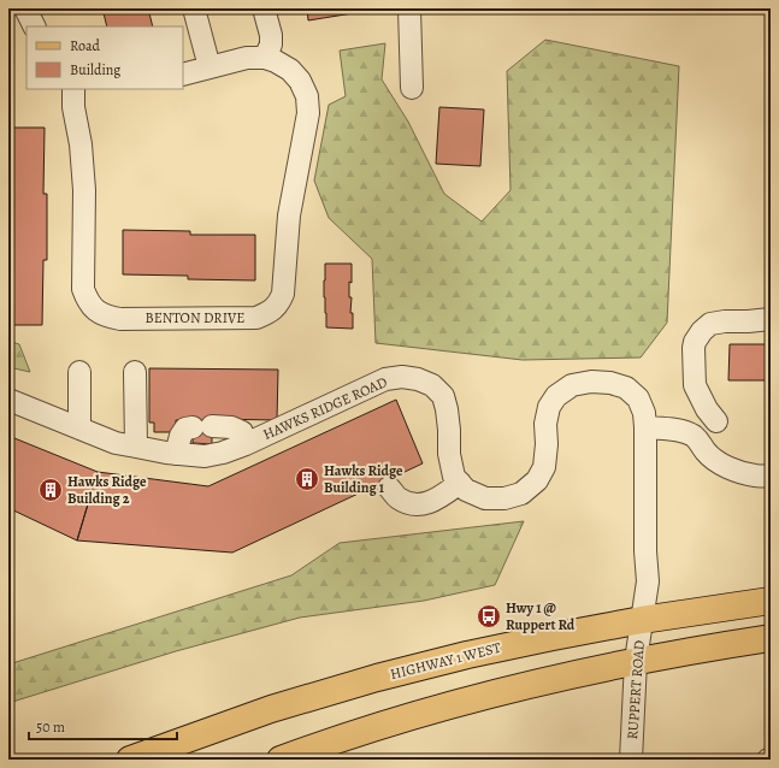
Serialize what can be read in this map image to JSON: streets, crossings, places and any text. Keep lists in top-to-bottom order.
{
  "streets": {
    "main road": ["HIGHWAY 1 WEST"],
    "street": ["BENTON DRIVE", "HAWKS RIDGE ROAD", "RUPPERT ROAD"]
  },
  "crossings": [
    ["HIGHWAY 1 WEST", "RUPPERT ROAD"]
  ],
  "places": {
    "building": ["Hawks Ridge Building 1", "Hawks Ridge Building 2"],
    "bus stop": ["Hwy 1 @ Ruppert Rd"]
  },
  "legend": ["Road", "Building"],
  "scale_bar": "50 m"
}
